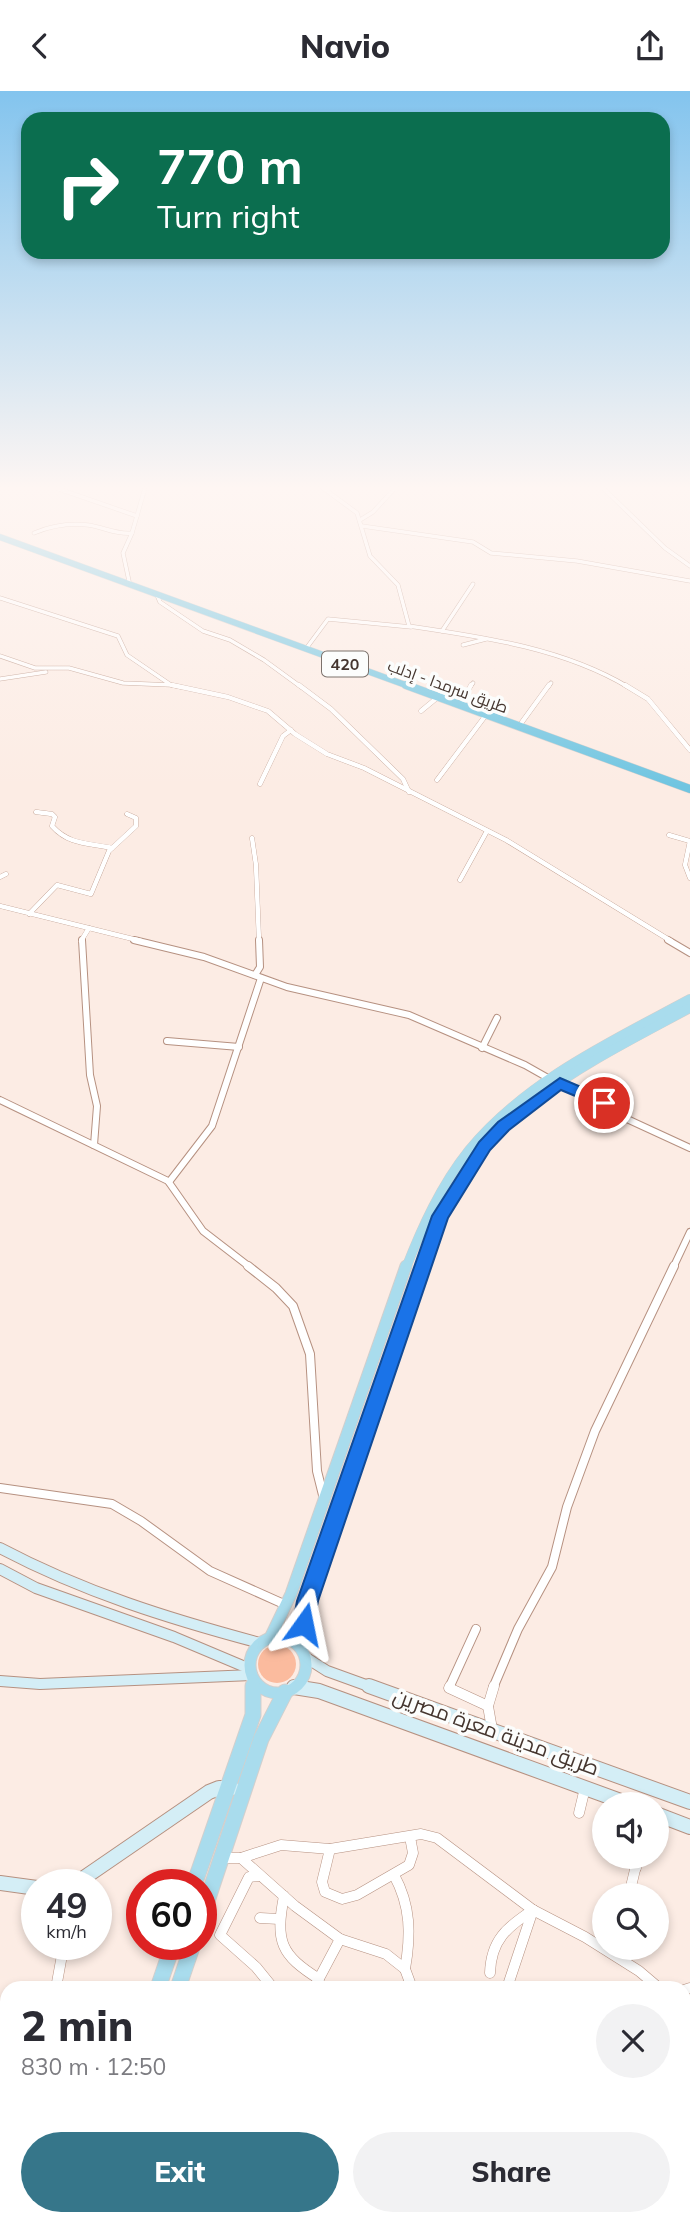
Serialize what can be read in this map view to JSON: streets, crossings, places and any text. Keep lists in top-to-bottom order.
{
  "streets": {
    "highway": ["420", "طريق سرمدا - إدلب"],
    "main road": ["طريق مدينة معرة مصرين"]
  },
  "page": {
    "header": "Navio",
    "turn": ["770 m", "Turn right"],
    "speed": "49 km/h",
    "limit": "60",
    "heading": ["2 min", "830 m · 12:50"],
    "buttons": ["Exit", "Share"]
  }
}
